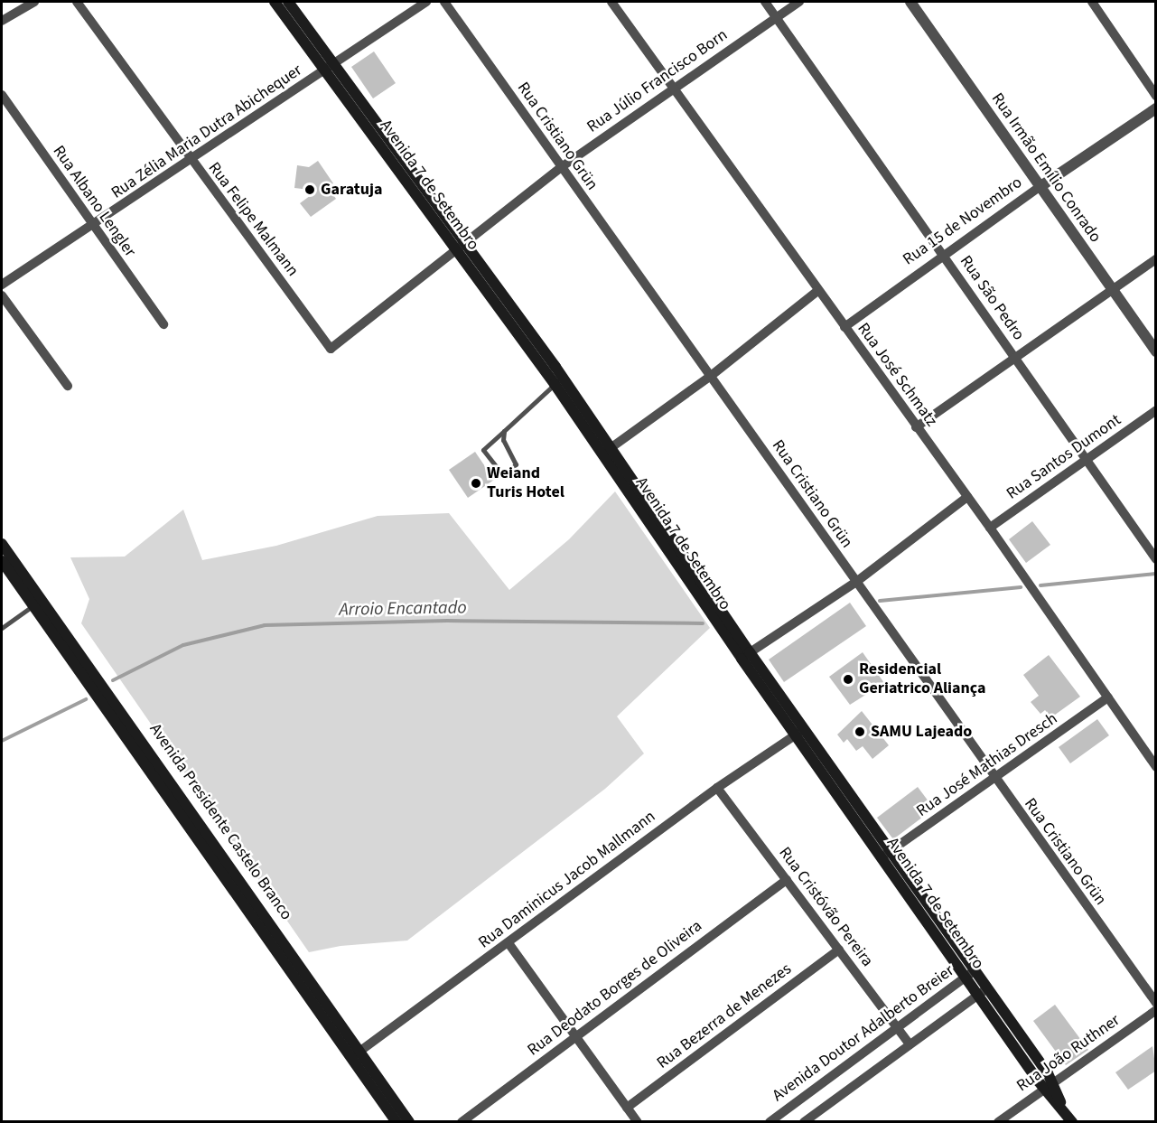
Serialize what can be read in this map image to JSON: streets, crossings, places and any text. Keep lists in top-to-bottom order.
{
  "streets": {
    "main road": ["Avenida 7 de Setembro", "Avenida Presidente Castelo Branco"],
    "street": [
      "Rua Júlio Francisco Born",
      "Rua Zélia Maria Dutra Abichequer",
      "Rua Cristiano Grün",
      "Rua Irmão Emílio Conrado",
      "Rua Albano Lengler",
      "Rua Felipe Malmann",
      "Rua 15 de Novembro",
      "Rua São Pedro",
      "Rua José Schmatz",
      "Rua Santos Dumont",
      "Rua José Mathias Dresch",
      "Rua Daminicus Jacob Mallmann",
      "Rua Cristóvão Pereira",
      "Rua Deodato Borges de Oliveira",
      "Rua Bezerra de Menezes",
      "Avenida Doutor Adalberto Breier",
      "Rua João Ruthner"
    ]
  },
  "crossings": [
    ["Rua Júlio Francisco Born", "Rua Cristiano Grün"],
    ["Rua Júlio Francisco Born", "Avenida 7 de Setembro"],
    ["Rua Júlio Francisco Born", "Rua Felipe Malmann"],
    ["Rua Júlio Francisco Born", "Rua São Pedro"],
    ["Rua Júlio Francisco Born", "Rua José Schmatz"],
    ["Rua Zélia Maria Dutra Abichequer", "Avenida 7 de Setembro"],
    ["Rua Zélia Maria Dutra Abichequer", "Rua Albano Lengler"],
    ["Rua Zélia Maria Dutra Abichequer", "Rua Felipe Malmann"],
    ["Rua Cristiano Grün", "Rua José Mathias Dresch"],
    ["Rua Irmão Emílio Conrado", "Rua 15 de Novembro"],
    ["Avenida 7 de Setembro", "Rua José Mathias Dresch"],
    ["Avenida 7 de Setembro", "Rua Daminicus Jacob Mallmann"],
    ["Avenida 7 de Setembro", "Avenida Doutor Adalberto Breier"],
    ["Avenida 7 de Setembro", "Rua João Ruthner"],
    ["Rua 15 de Novembro", "Rua São Pedro"],
    ["Rua 15 de Novembro", "Rua José Schmatz"],
    ["Rua São Pedro", "Rua Santos Dumont"],
    ["Rua José Schmatz", "Rua Santos Dumont"],
    ["Rua José Schmatz", "Rua José Mathias Dresch"],
    ["Avenida Presidente Castelo Branco", "Rua Daminicus Jacob Mallmann"],
    ["Rua Daminicus Jacob Mallmann", "Rua Cristóvão Pereira"],
    ["Rua Cristóvão Pereira", "Rua Deodato Borges de Oliveira"],
    ["Rua Cristóvão Pereira", "Rua Bezerra de Menezes"],
    ["Rua Cristóvão Pereira", "Avenida Doutor Adalberto Breier"]
  ],
  "water": ["Arroio Encantado"],
  "places": [
    "Garatuja",
    "Weiand Turis Hotel",
    "Residencial Geriatrico Aliança",
    "SAMU Lajeado"
  ]
}
